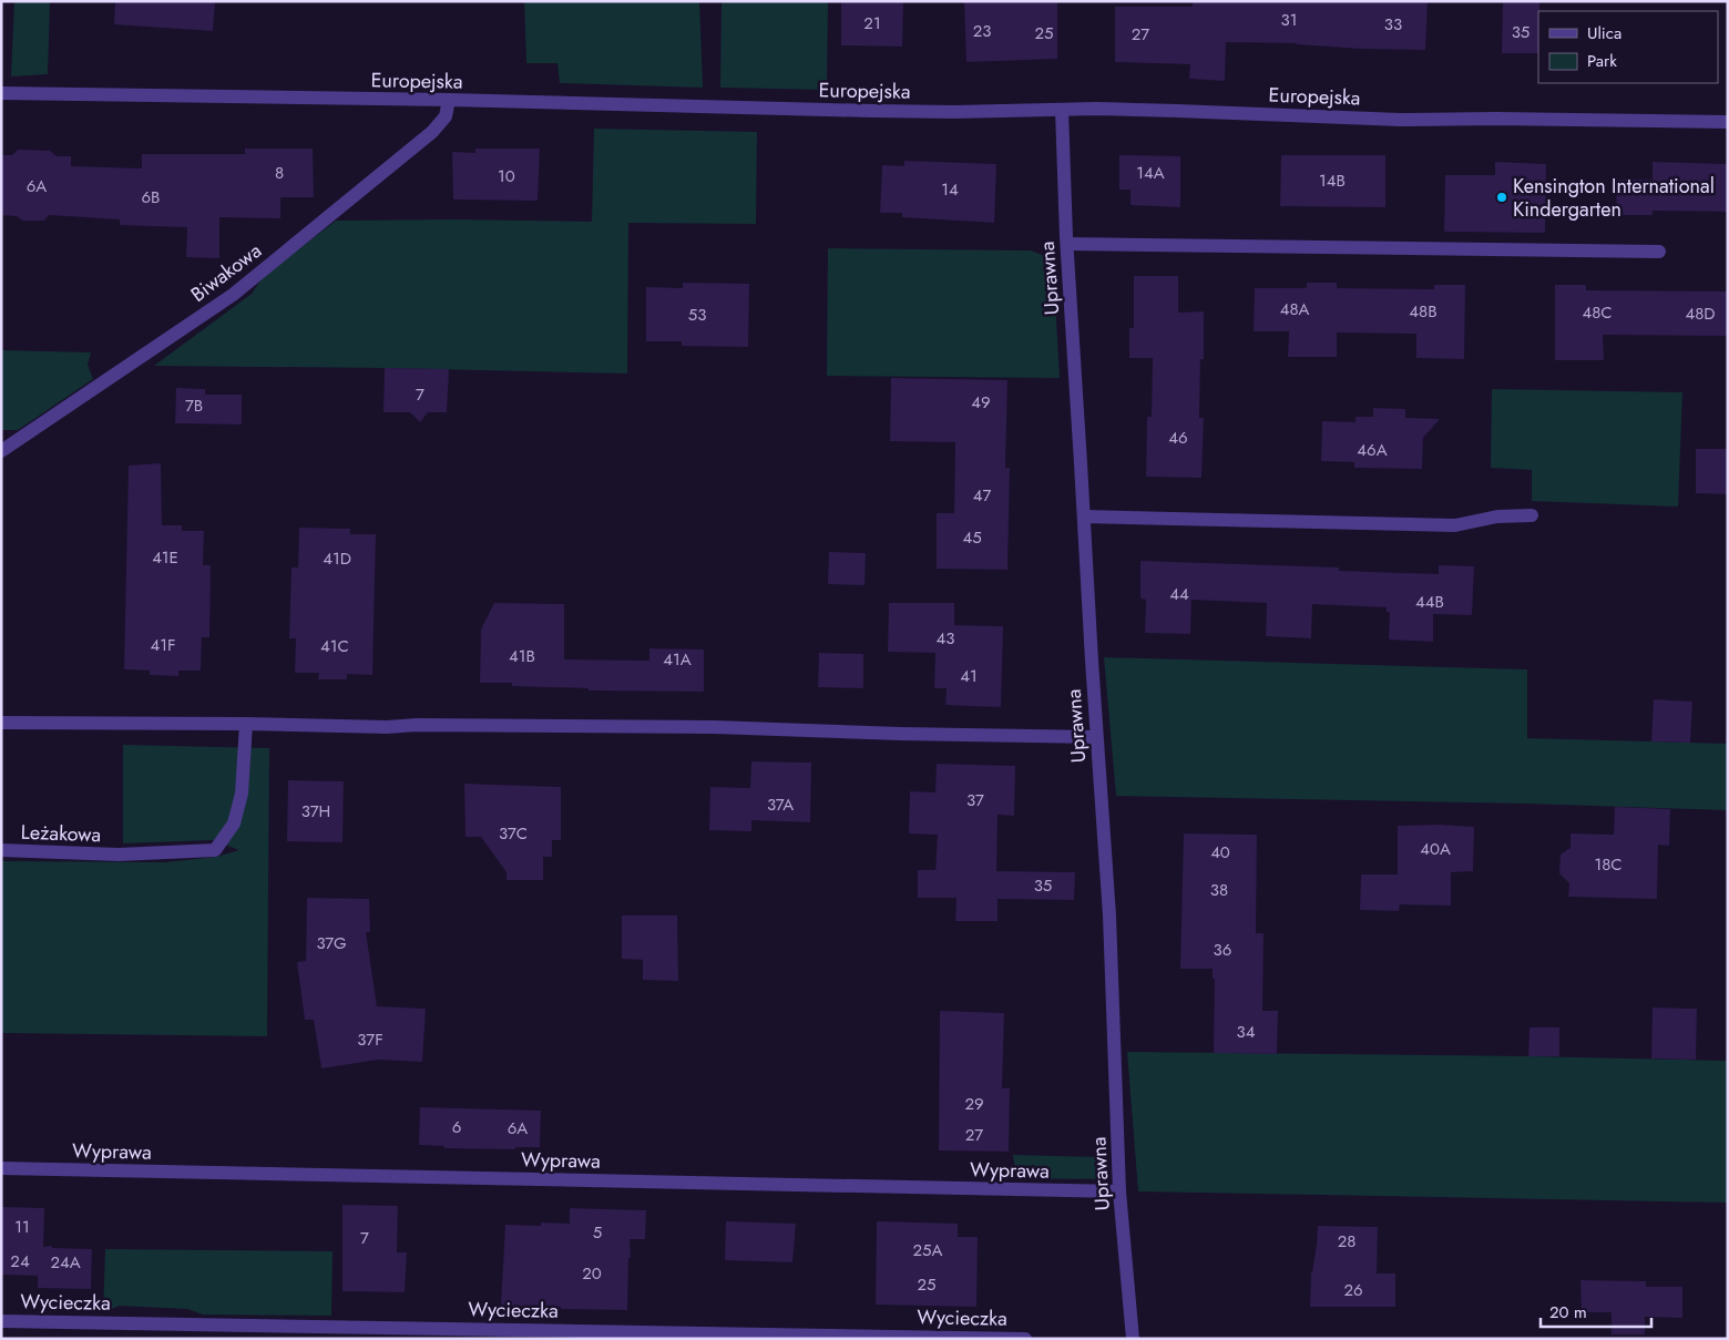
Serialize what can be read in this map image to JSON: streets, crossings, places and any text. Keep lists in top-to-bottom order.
{
  "streets": {
    "street": [
      "Europejska",
      "Biwakowa",
      "Uprawna",
      "Leżakowa",
      "Wyprawa",
      "Wycieczka"
    ]
  },
  "crossings": [
    ["Europejska", "Biwakowa"],
    ["Europejska", "Uprawna"],
    ["Uprawna", "Wyprawa"]
  ],
  "places": ["Kensington International Kindergarten"],
  "house_numbers": [
    "31",
    "21",
    "33",
    "23",
    "35",
    "25",
    "27",
    "8",
    "14A",
    "10",
    "14B",
    "6A",
    "14",
    "6B",
    "48A",
    "48B",
    "48C",
    "48D",
    "53",
    "7",
    "49",
    "7B",
    "46",
    "46A",
    "47",
    "45",
    "41E",
    "41D",
    "44",
    "44B",
    "43",
    "41F",
    "41C",
    "41B",
    "41A",
    "41",
    "37",
    "37A",
    "37H",
    "37C",
    "40A",
    "40",
    "18C",
    "35",
    "38",
    "37G",
    "36",
    "34",
    "37F",
    "29",
    "6",
    "6A",
    "27",
    "11",
    "5",
    "7",
    "28",
    "25A",
    "24",
    "24A",
    "20",
    "25",
    "26"
  ],
  "legend": ["Ulica", "Park"],
  "scale_bar": "20 m"
}
